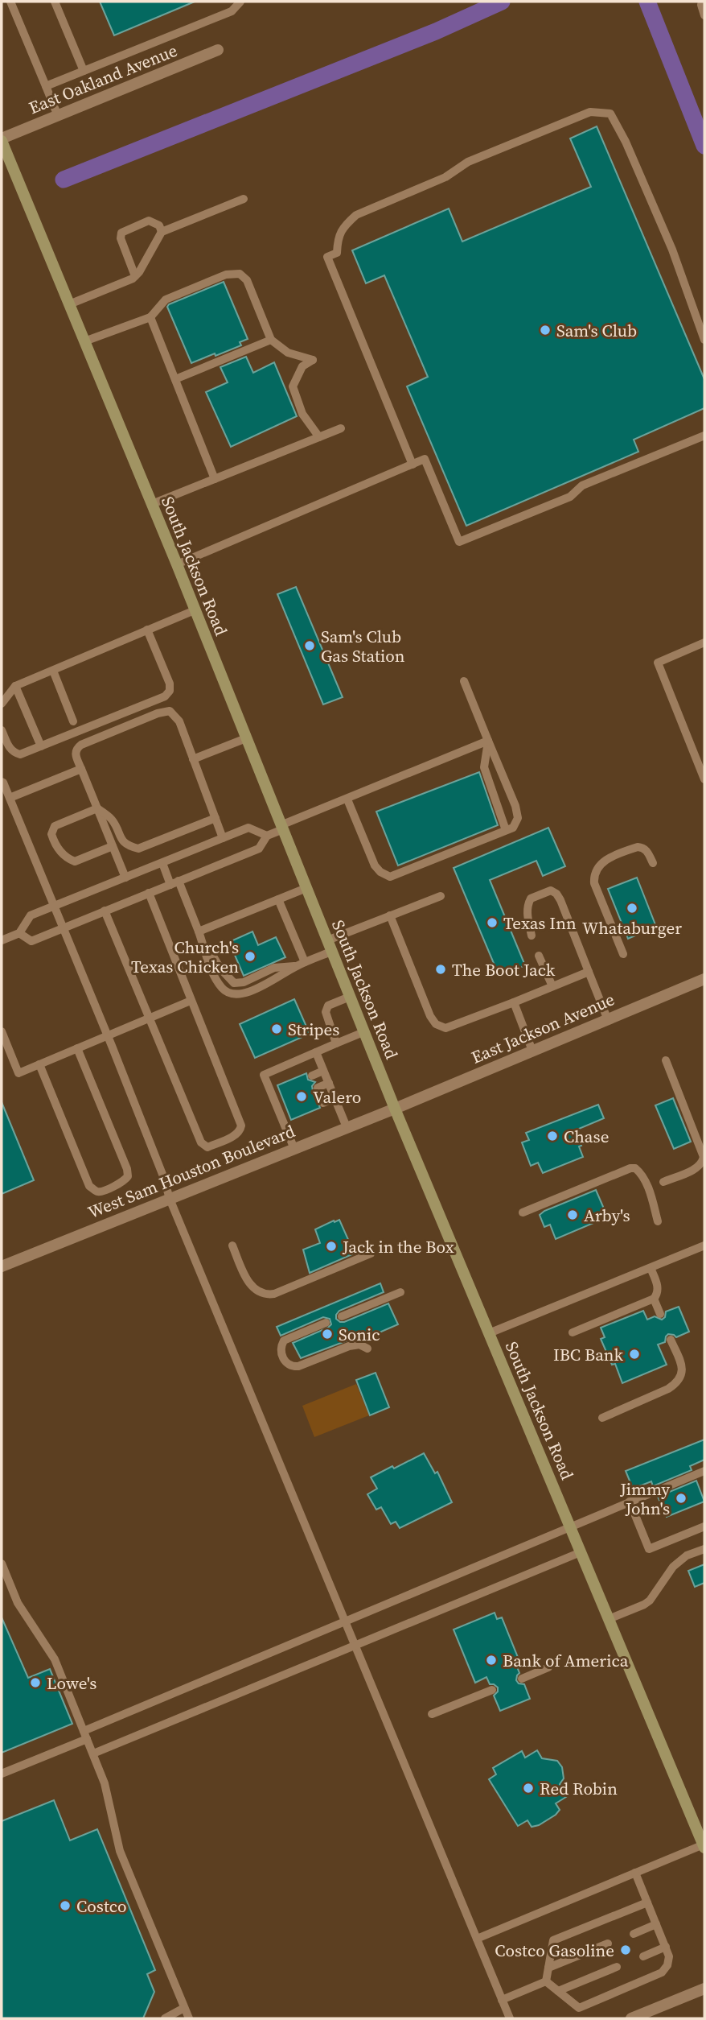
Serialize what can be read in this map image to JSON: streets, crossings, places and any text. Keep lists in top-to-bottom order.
{
  "streets": {
    "main road": ["South Jackson Road"],
    "street": ["East Oakland Avenue", "East Jackson Avenue", "West Sam Houston Boulevard"]
  },
  "crossings": [
    ["East Oakland Avenue", "South Jackson Road"],
    ["South Jackson Road", "East Jackson Avenue"],
    ["South Jackson Road", "West Sam Houston Boulevard"],
    ["East Jackson Avenue", "West Sam Houston Boulevard"]
  ],
  "places": [
    "Sam's Club",
    "Sam's Club Gas Station",
    "Whataburger",
    "Texas Inn",
    "Church's Texas Chicken",
    "The Boot Jack",
    "Stripes",
    "Valero",
    "Chase",
    "Arby's",
    "Jack in the Box",
    "Sonic",
    "IBC Bank",
    "Jimmy John's",
    "Bank of America",
    "Lowe's",
    "Red Robin",
    "Costco",
    "Costco Gasoline"
  ]
}
